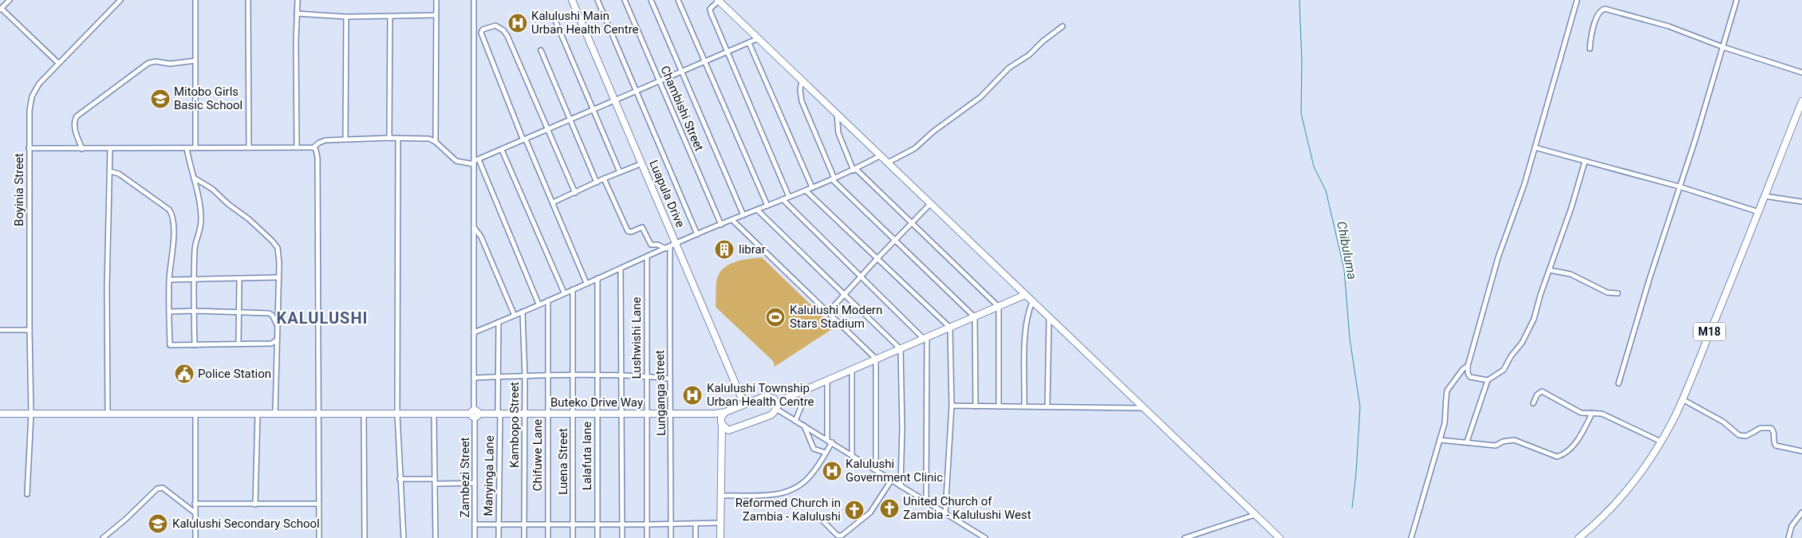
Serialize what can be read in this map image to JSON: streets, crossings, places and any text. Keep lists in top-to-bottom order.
{
  "streets": {
    "street": [
      "Chambishi Street",
      "Boyinia Street",
      "Luapula Drive",
      "M18",
      "Lushwishi Lane",
      "Lunganga street",
      "Buteko Drive Way",
      "Kambopo Street",
      "Chifuwe Lane",
      "Lalafuta lane",
      "Luena Street",
      "Manyinga Lane",
      "Zambezi Street"
    ]
  },
  "crossings": [
    ["Boyinia Street", "Buteko Drive Way"],
    ["Lushwishi Lane", "Buteko Drive Way"],
    ["Lunganga street", "Buteko Drive Way"],
    ["Buteko Drive Way", "Kambopo Street"],
    ["Buteko Drive Way", "Chifuwe Lane"],
    ["Buteko Drive Way", "Lalafuta lane"],
    ["Buteko Drive Way", "Luena Street"],
    ["Buteko Drive Way", "Manyinga Lane"],
    ["Buteko Drive Way", "Zambezi Street"]
  ],
  "districts": ["KALULUSHI"],
  "water": ["Chibuluma"],
  "places": {
    "hospital": ["Kalulushi Main Urban Health Centre", "Kalulushi Township Urban Health Centre", "Kalulushi Government Clinic"],
    "school or university": ["Mitobo Girls Basic School", "Kalulushi Secondary School"],
    "building": ["librar"],
    "sports": ["Kalulushi Modern Stars Stadium"],
    "public building": ["Police Station"],
    "church": ["United Church of Zambia - Kalulushi West", "Reformed Church in Zambia - Kalulushi"]
  }
}
